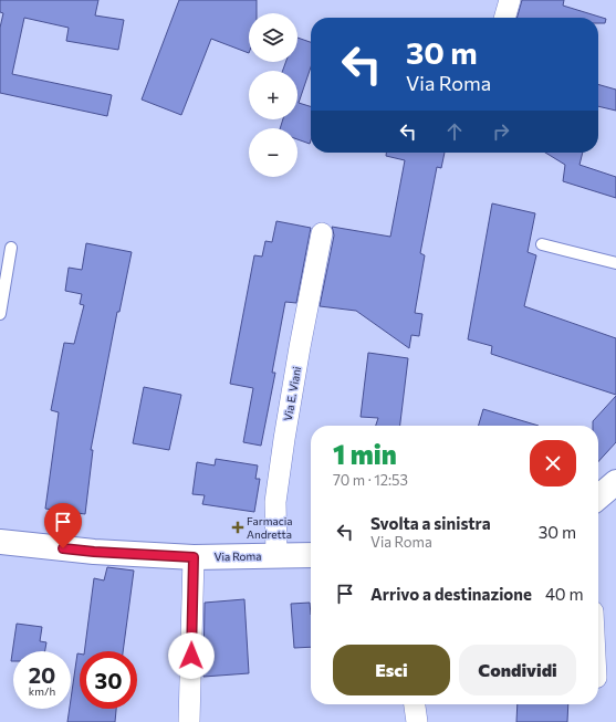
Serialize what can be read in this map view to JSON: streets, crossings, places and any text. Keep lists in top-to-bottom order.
{
  "streets": {
    "main road": ["Via Roma"],
    "street": ["Via E. Viani"]
  },
  "crossings": [
    ["Via E. Viani", "Via Roma"]
  ],
  "places": {
    "health": ["Farmacia Andretta"]
  },
  "page": {
    "map_buttons": ["+", "−"],
    "turn": ["30 m", "Via Roma"],
    "heading": ["1 min", "70 m · 12:53"],
    "list": [
      {
        "name": "Svolta a sinistra",
        "note": "Via Roma",
        "value": "30 m"
      },
      {
        "name": "Arrivo a destinazione",
        "value": "40 m"
      }
    ],
    "buttons": ["Esci", "Condividi"],
    "speed": "20 km/h",
    "limit": "30"
  }
}
